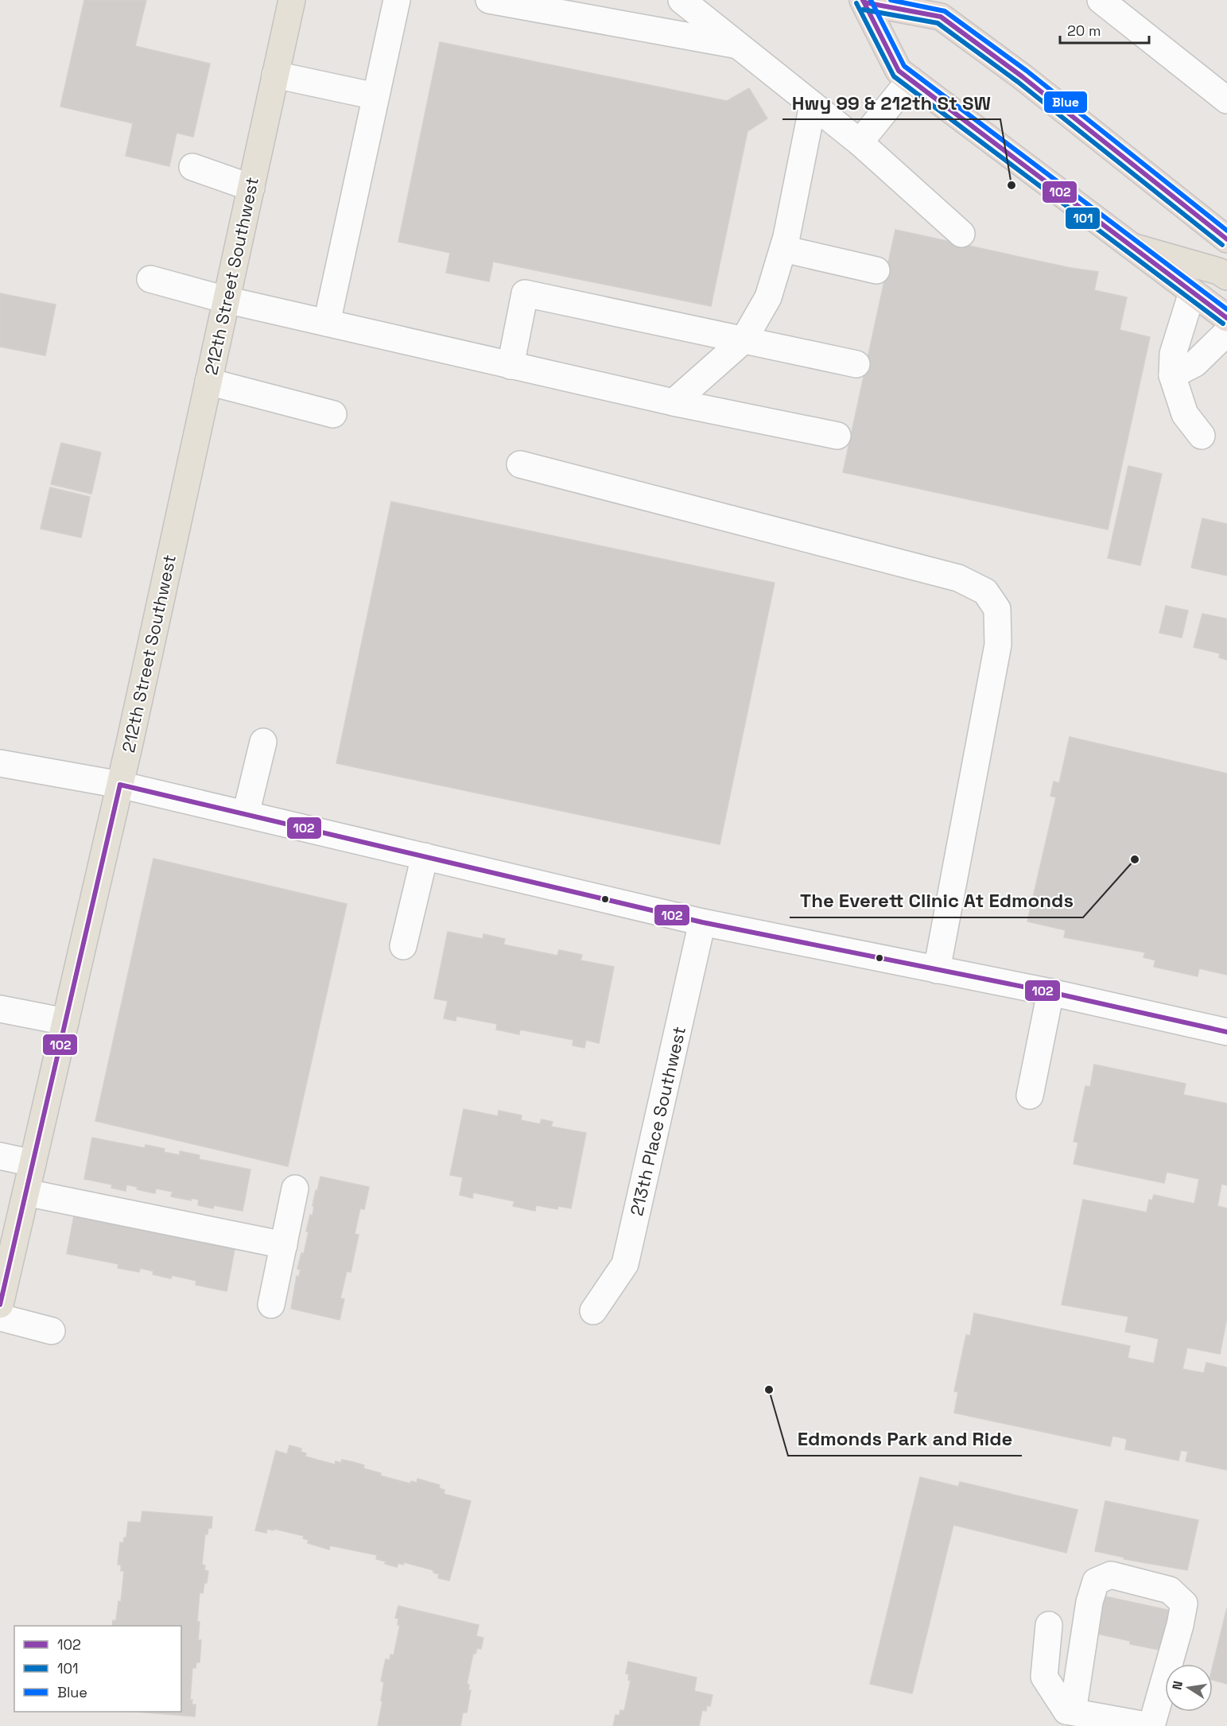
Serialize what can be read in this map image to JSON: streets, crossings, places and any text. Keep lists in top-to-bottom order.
{
  "streets": {
    "main road": ["212th Street Southwest"],
    "street": ["213th Place Southwest"]
  },
  "places": ["Hwy 99 & 212th St SW", "The Everett Clinic At Edmonds", "Edmonds Park and Ride"],
  "lines": ["transit line 102", "transit line Blue", "transit line 101"],
  "legend": ["102", "101", "Blue"],
  "scale_bar": "20 m",
  "north": "left"
}
